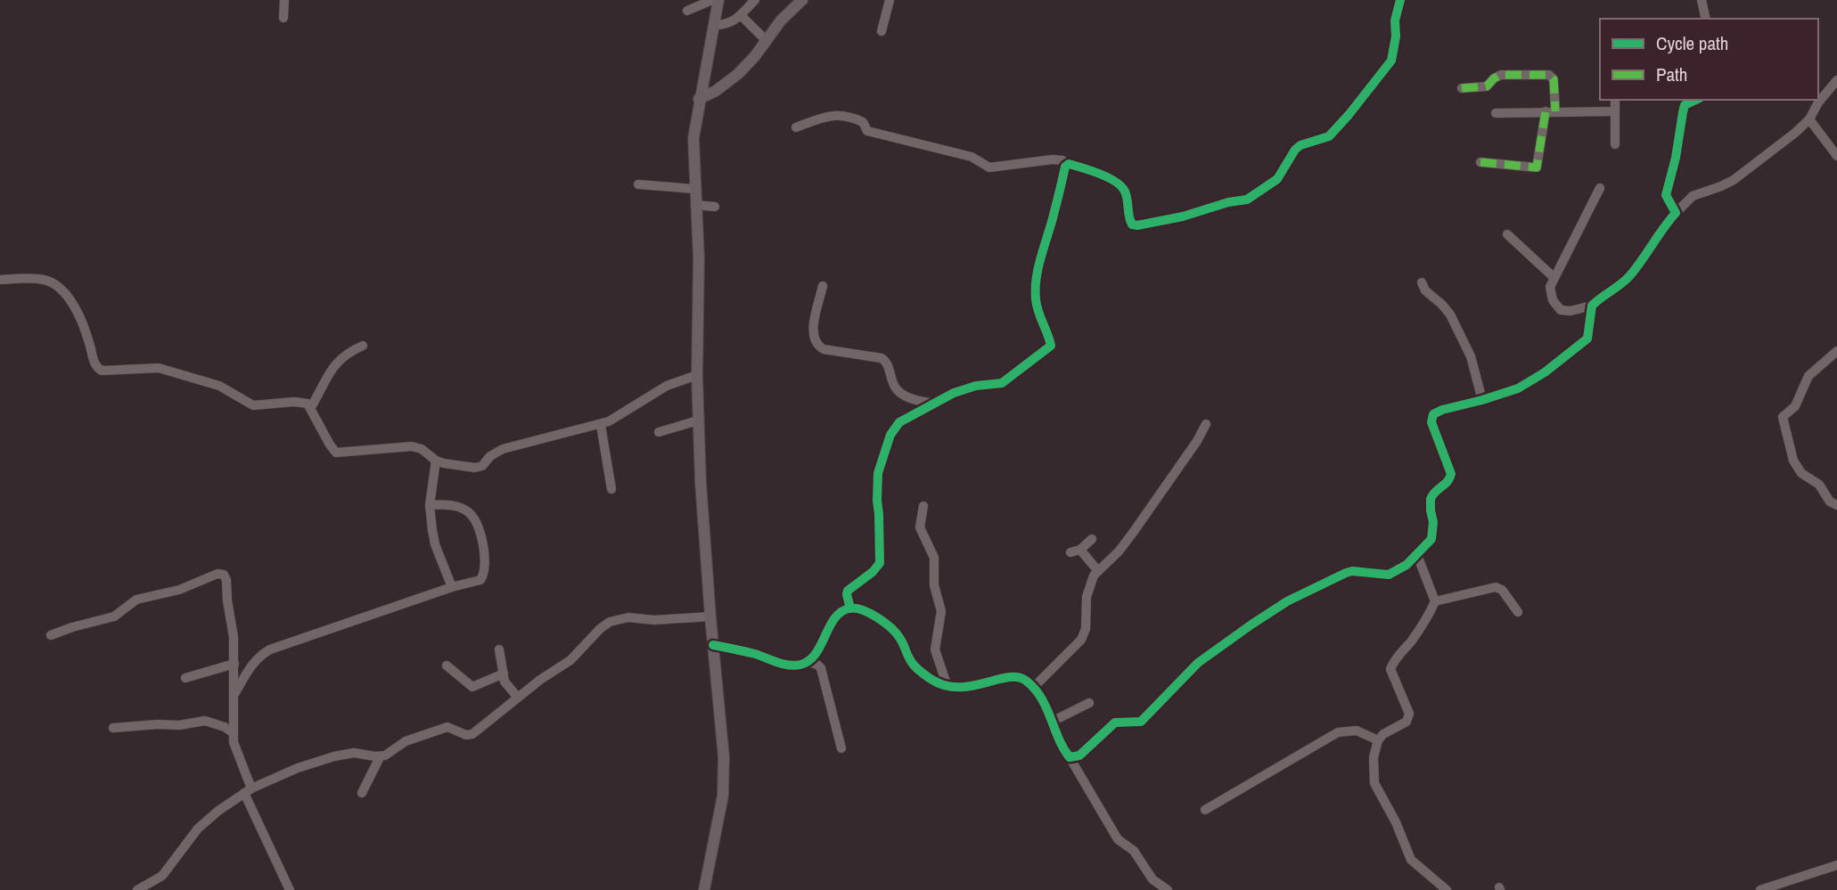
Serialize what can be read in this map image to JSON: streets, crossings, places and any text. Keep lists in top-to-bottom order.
{
  "legend": ["Cycle path", "Path"]
}
